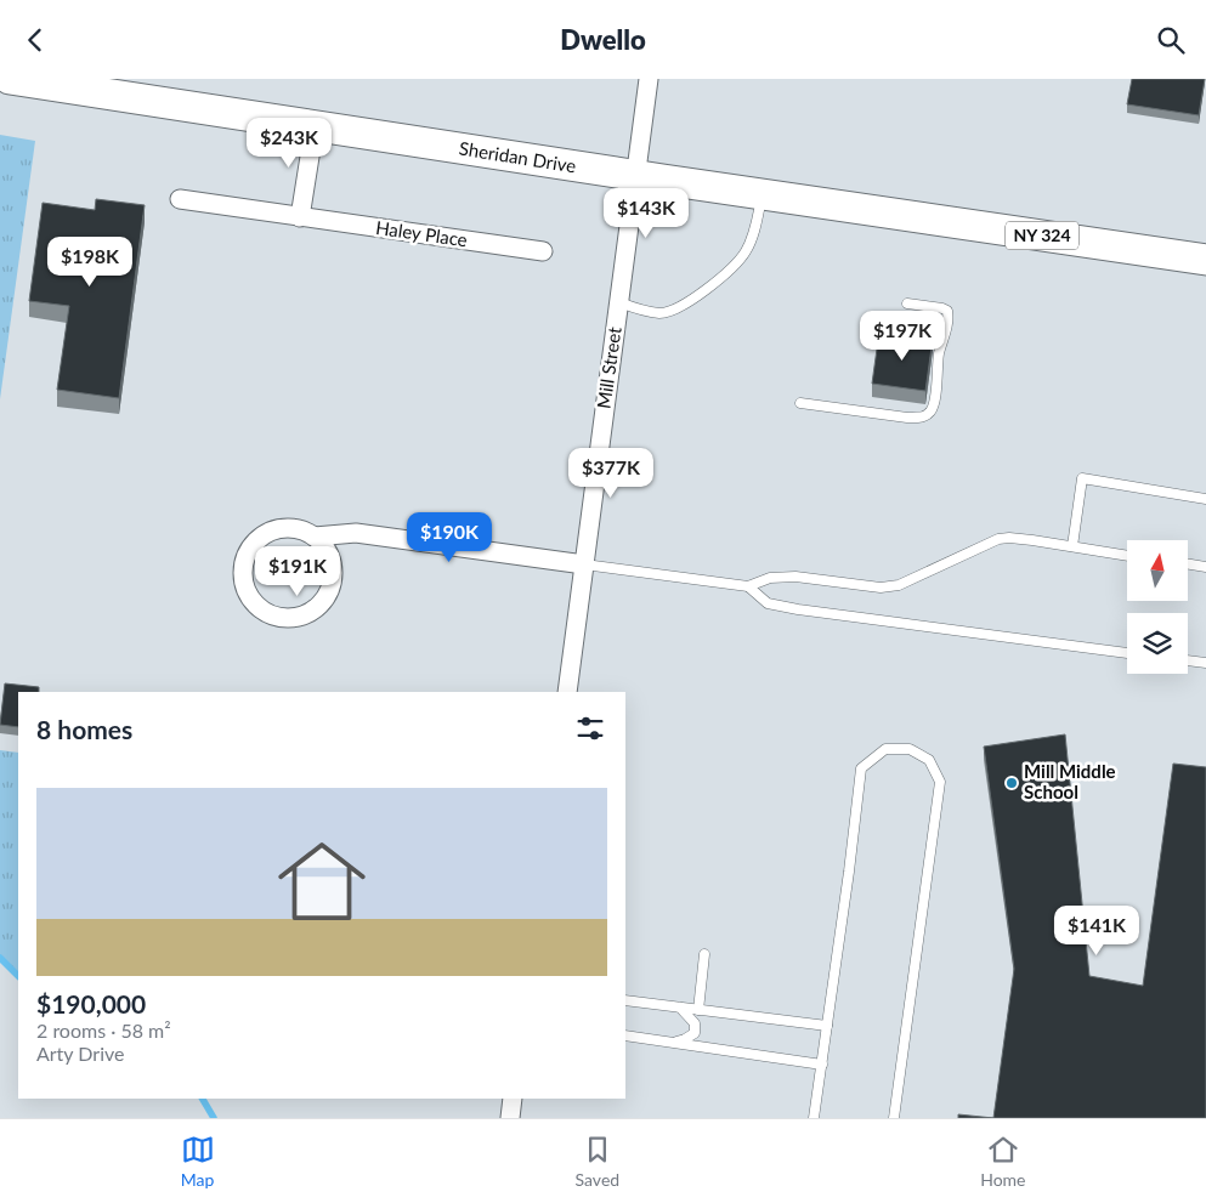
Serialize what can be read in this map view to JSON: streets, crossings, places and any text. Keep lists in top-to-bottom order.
{
  "streets": {
    "main road": ["Sheridan Drive", "NY 324"],
    "street": ["Haley Place", "Mill Street"]
  },
  "crossings": [
    ["Sheridan Drive", "Mill Street"]
  ],
  "places": ["Mill Middle School"],
  "north": "top",
  "page": {
    "header": "Dwello",
    "price": [
      "$243K",
      "$143K",
      "$198K",
      "$197K",
      "$377K",
      "$190K",
      "$191K",
      "$141K"
    ],
    "heading": "8 homes",
    "list": [
      {
        "name": "$190,000",
        "note": "2 rooms · 58 m² · Arty Drive"
      }
    ],
    "tabs": ["Map", "Saved", "Home"]
  }
}
